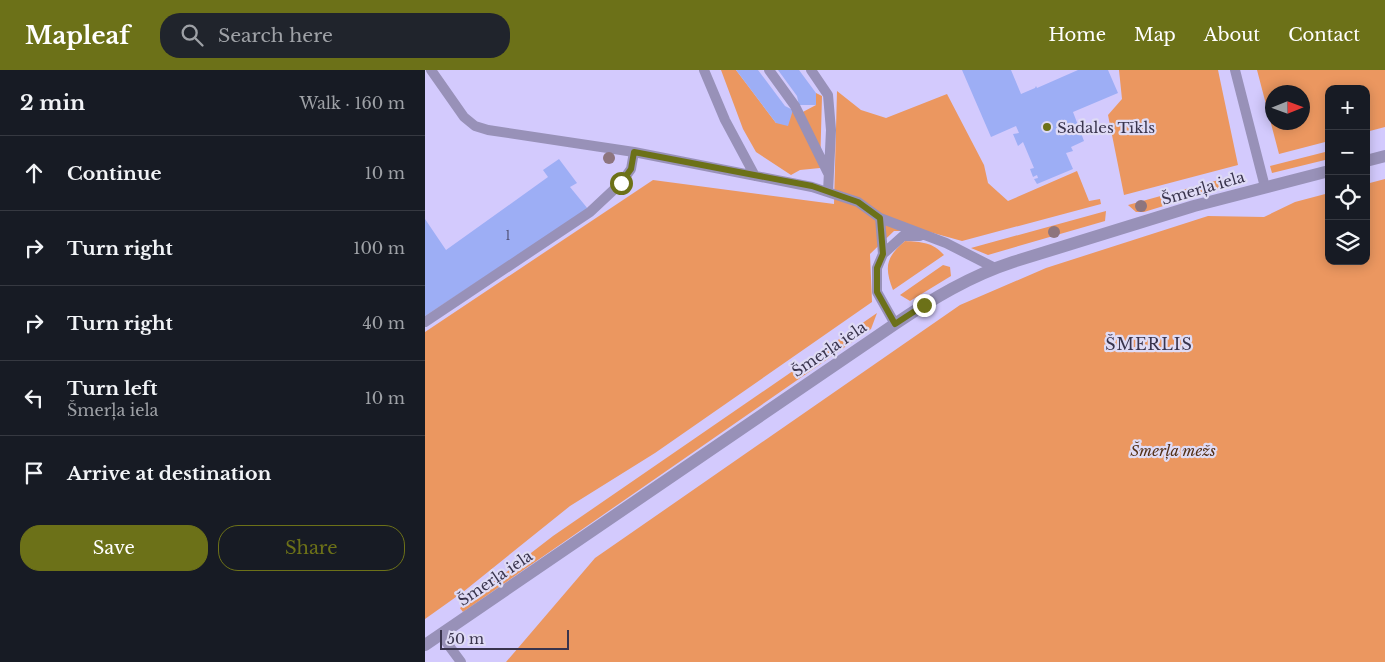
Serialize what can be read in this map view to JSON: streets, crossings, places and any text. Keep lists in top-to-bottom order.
{
  "streets": {
    "street": ["Šmerļa iela"]
  },
  "districts": ["ŠMERLIS"],
  "parks": ["Šmerļa mežs"],
  "places": ["Sadales Tīkls"],
  "house_numbers": ["1"],
  "scale_bar": "50 m",
  "north": "right",
  "page": {
    "header": "Mapleaf",
    "search": "Search here",
    "nav": [
      "Home",
      "Map",
      "About",
      "Contact"
    ],
    "heading": ["2 min", "Walk · 160 m"],
    "map_buttons": ["+", "−"],
    "list": [
      ["Continue", "10 m"],
      ["Turn right", "100 m"],
      ["Turn right", "40 m"],
      ["Turn left", "Šmerļa iela", "10 m"],
      "Arrive at destination"
    ],
    "buttons": ["Save", "Share"],
    "scale": "50 m"
  }
}
